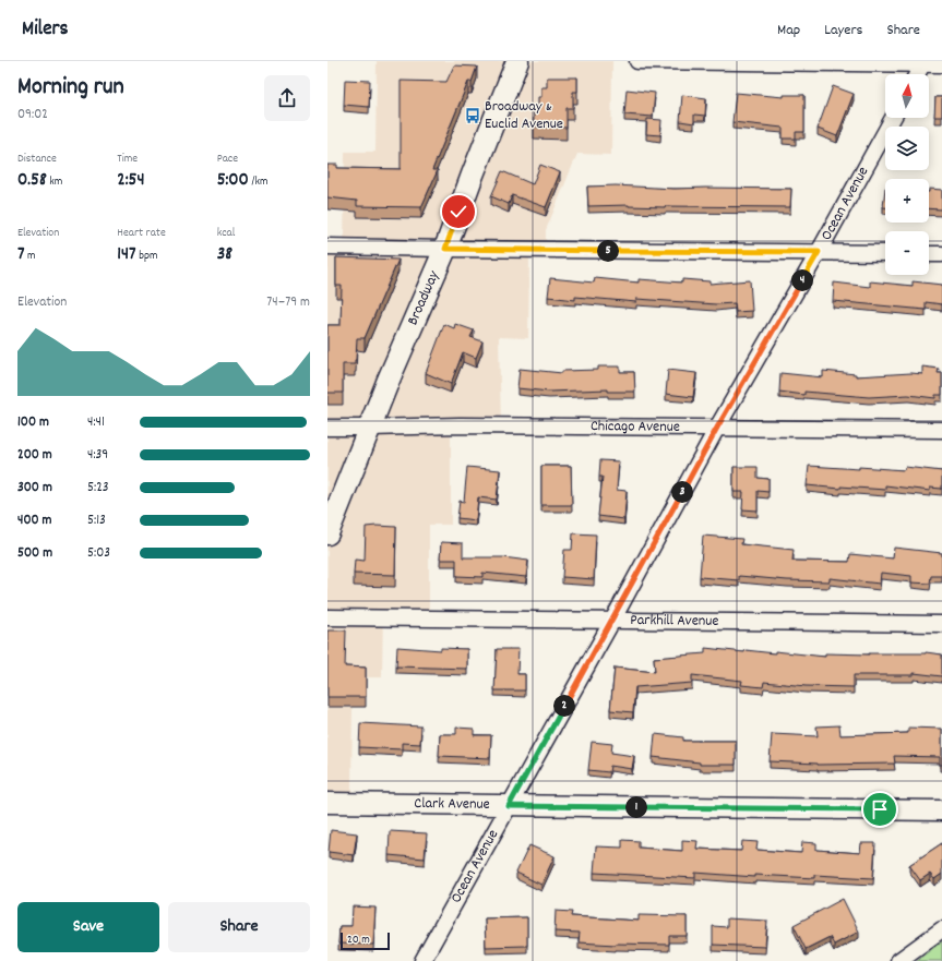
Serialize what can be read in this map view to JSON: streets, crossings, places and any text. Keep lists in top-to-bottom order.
{
  "streets": {
    "main road": ["Broadway"],
    "street": [
      "Ocean Avenue",
      "Chicago Avenue",
      "Parkhill Avenue",
      "Clark Avenue"
    ]
  },
  "crossings": [
    ["Ocean Avenue", "Chicago Avenue"],
    ["Ocean Avenue", "Parkhill Avenue"],
    ["Ocean Avenue", "Clark Avenue"],
    ["Broadway", "Chicago Avenue"]
  ],
  "places": {
    "bus stop": ["Broadway & Euclid Avenue"]
  },
  "scale_bar": "20 m",
  "north": "top",
  "page": {
    "header": "Milers",
    "nav": ["Map", "Layers", "Share"],
    "heading": ["Morning run", "09:02"],
    "map_buttons": ["+", "−"],
    "stats": [
      ["Distance", "0.58 km"],
      ["Time", "2:54"],
      ["Pace", "5:00 /km"],
      ["Elevation", "7 m"],
      ["Heart rate", "147 bpm"],
      ["kcal", "38"]
    ],
    "pins": [
      "5",
      "4",
      "3",
      "2",
      "1"
    ],
    "chart": ["Elevation", "74–79 m"],
    "list": [
      {
        "name": "100 m",
        "note": "4:41"
      },
      {
        "name": "200 m",
        "note": "4:39"
      },
      {
        "name": "300 m",
        "note": "5:23"
      },
      {
        "name": "400 m",
        "note": "5:13"
      },
      {
        "name": "500 m",
        "note": "5:03"
      }
    ],
    "buttons": ["Save", "Share"],
    "scale": "20 m"
  }
}
